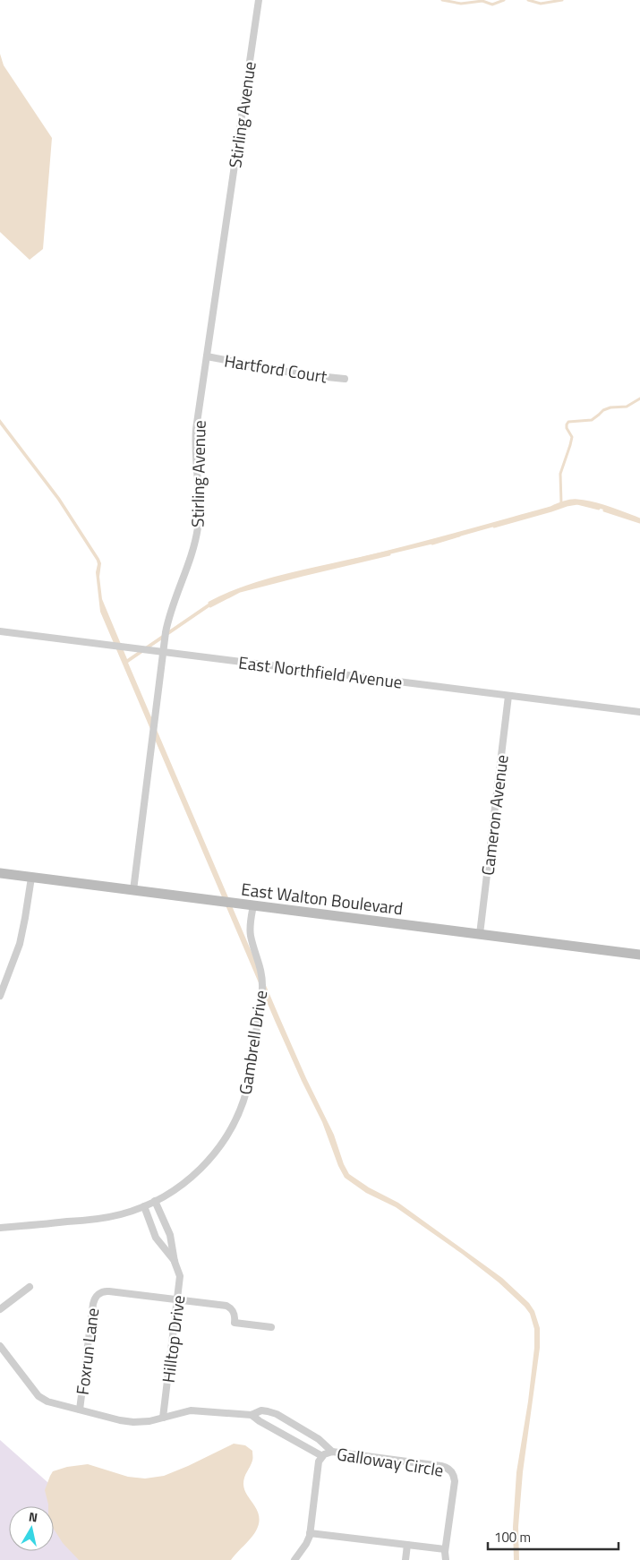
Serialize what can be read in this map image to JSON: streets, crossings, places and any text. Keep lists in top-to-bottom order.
{
  "streets": {
    "main road": ["East Walton Boulevard"],
    "street": [
      "Stirling Avenue",
      "Hartford Court",
      "East Northfield Avenue",
      "Cameron Avenue",
      "Gambrell Drive",
      "Hilltop Drive",
      "Foxrun Lane",
      "Galloway Circle"
    ]
  },
  "crossings": [
    ["Stirling Avenue", "Hartford Court"],
    ["Stirling Avenue", "East Northfield Avenue"],
    ["Stirling Avenue", "East Walton Boulevard"],
    ["East Northfield Avenue", "Cameron Avenue"],
    ["Cameron Avenue", "East Walton Boulevard"],
    ["East Walton Boulevard", "Gambrell Drive"],
    ["Gambrell Drive", "Hilltop Drive"],
    ["Hilltop Drive", "Foxrun Lane"]
  ],
  "scale_bar": "100 m",
  "north": "top"
}
